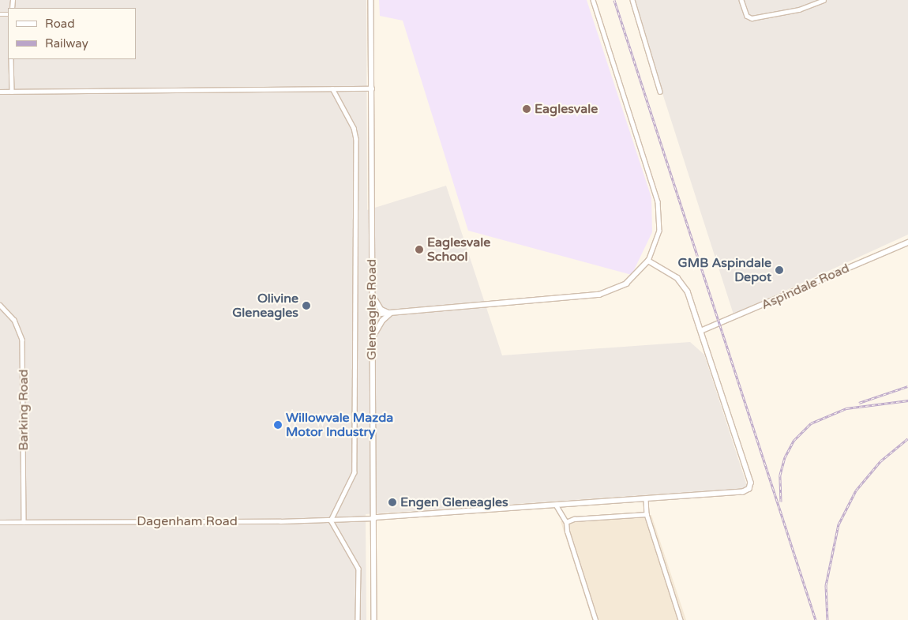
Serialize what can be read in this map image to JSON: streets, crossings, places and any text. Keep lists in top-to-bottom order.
{
  "streets": {
    "street": [
      "Aspindale Road",
      "Gleneagles Road",
      "Barking Road",
      "Dagenham Road"
    ]
  },
  "crossings": [
    ["Gleneagles Road", "Dagenham Road"],
    ["Barking Road", "Dagenham Road"]
  ],
  "places": [
    "Eaglesvale",
    "Eaglesvale School",
    "GMB Aspindale Depot",
    "Olivine Gleneagles",
    "Willowvale Mazda Motor Industry",
    "Engen Gleneagles"
  ],
  "legend": ["Road", "Railway"]
}
